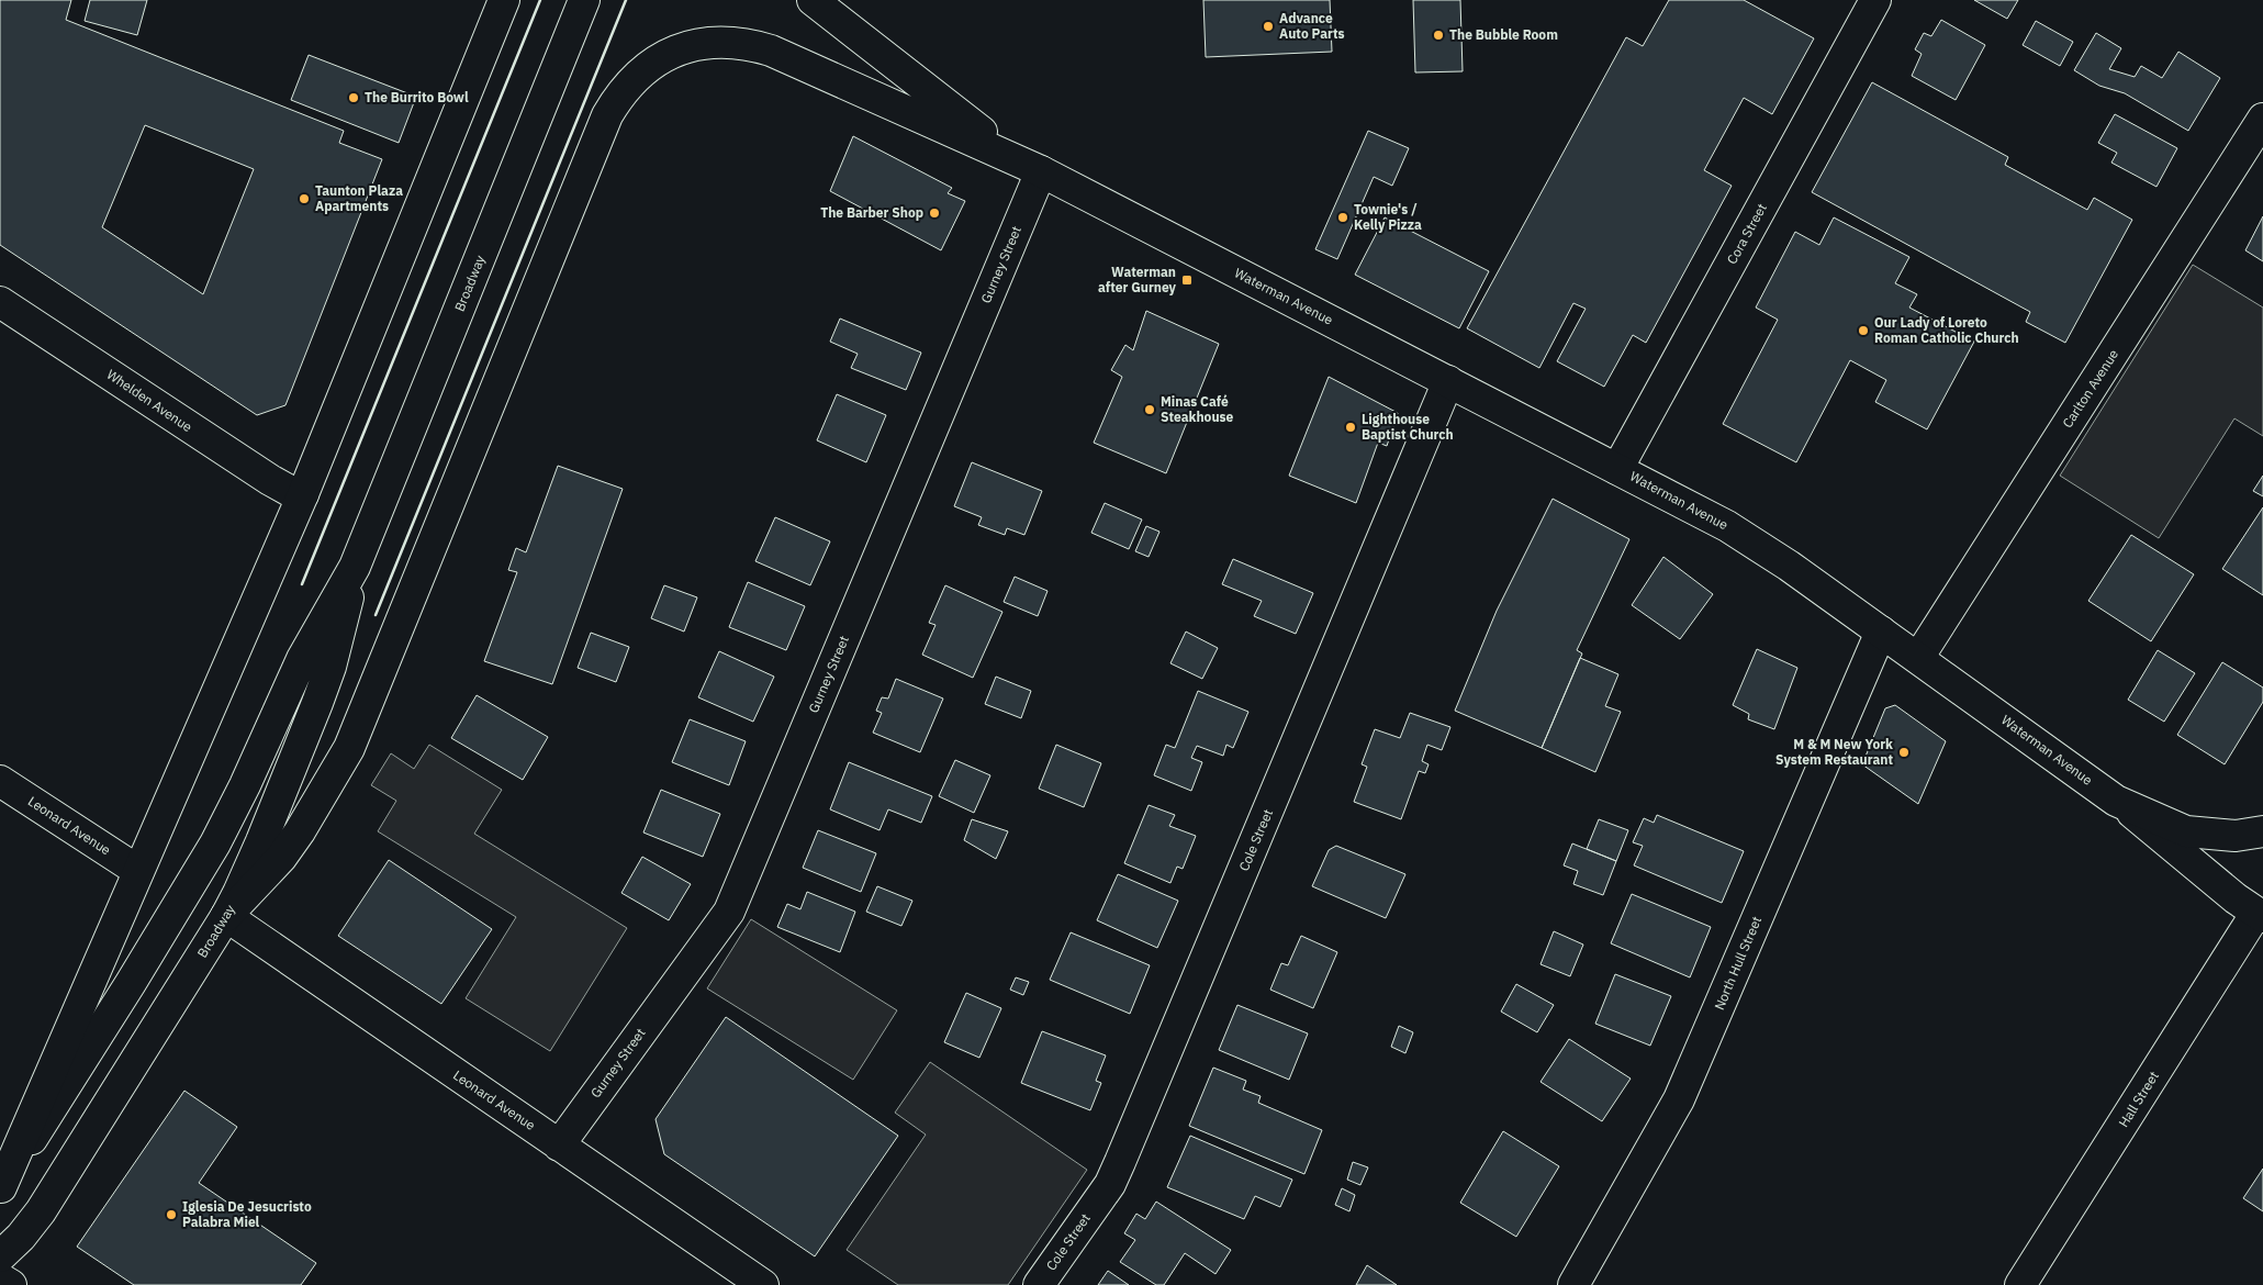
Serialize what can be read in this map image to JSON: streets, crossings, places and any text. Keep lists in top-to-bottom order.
{
  "streets": {
    "main road": [
      "Cora Street",
      "Gurney Street",
      "Broadway",
      "Waterman Avenue",
      "Carlton Avenue",
      "Whelden Avenue",
      "Leonard Avenue",
      "Cole Street",
      "North Hull Street",
      "Hall Street"
    ]
  },
  "crossings": [
    ["Cora Street", "Waterman Avenue"],
    ["Gurney Street", "Waterman Avenue"],
    ["Gurney Street", "Leonard Avenue"],
    ["Broadway", "Leonard Avenue"],
    ["Waterman Avenue", "Carlton Avenue"],
    ["Waterman Avenue", "Cole Street"],
    ["Waterman Avenue", "North Hull Street"],
    ["Waterman Avenue", "Hall Street"]
  ],
  "places": {
    "other": [
      "Advance Auto Parts",
      "The Bubble Room",
      "The Burrito Bowl",
      "Taunton Plaza Apartments",
      "The Barber Shop",
      "Townie's / Kelly Pizza",
      "Our Lady of Loreto Roman Catholic Church",
      "Minas Café Steakhouse",
      "Lighthouse Baptist Church",
      "M & M New York System Restaurant",
      "Iglesia De Jesucristo Palabra Miel"
    ],
    "transit": ["Waterman after Gurney"]
  }
}
